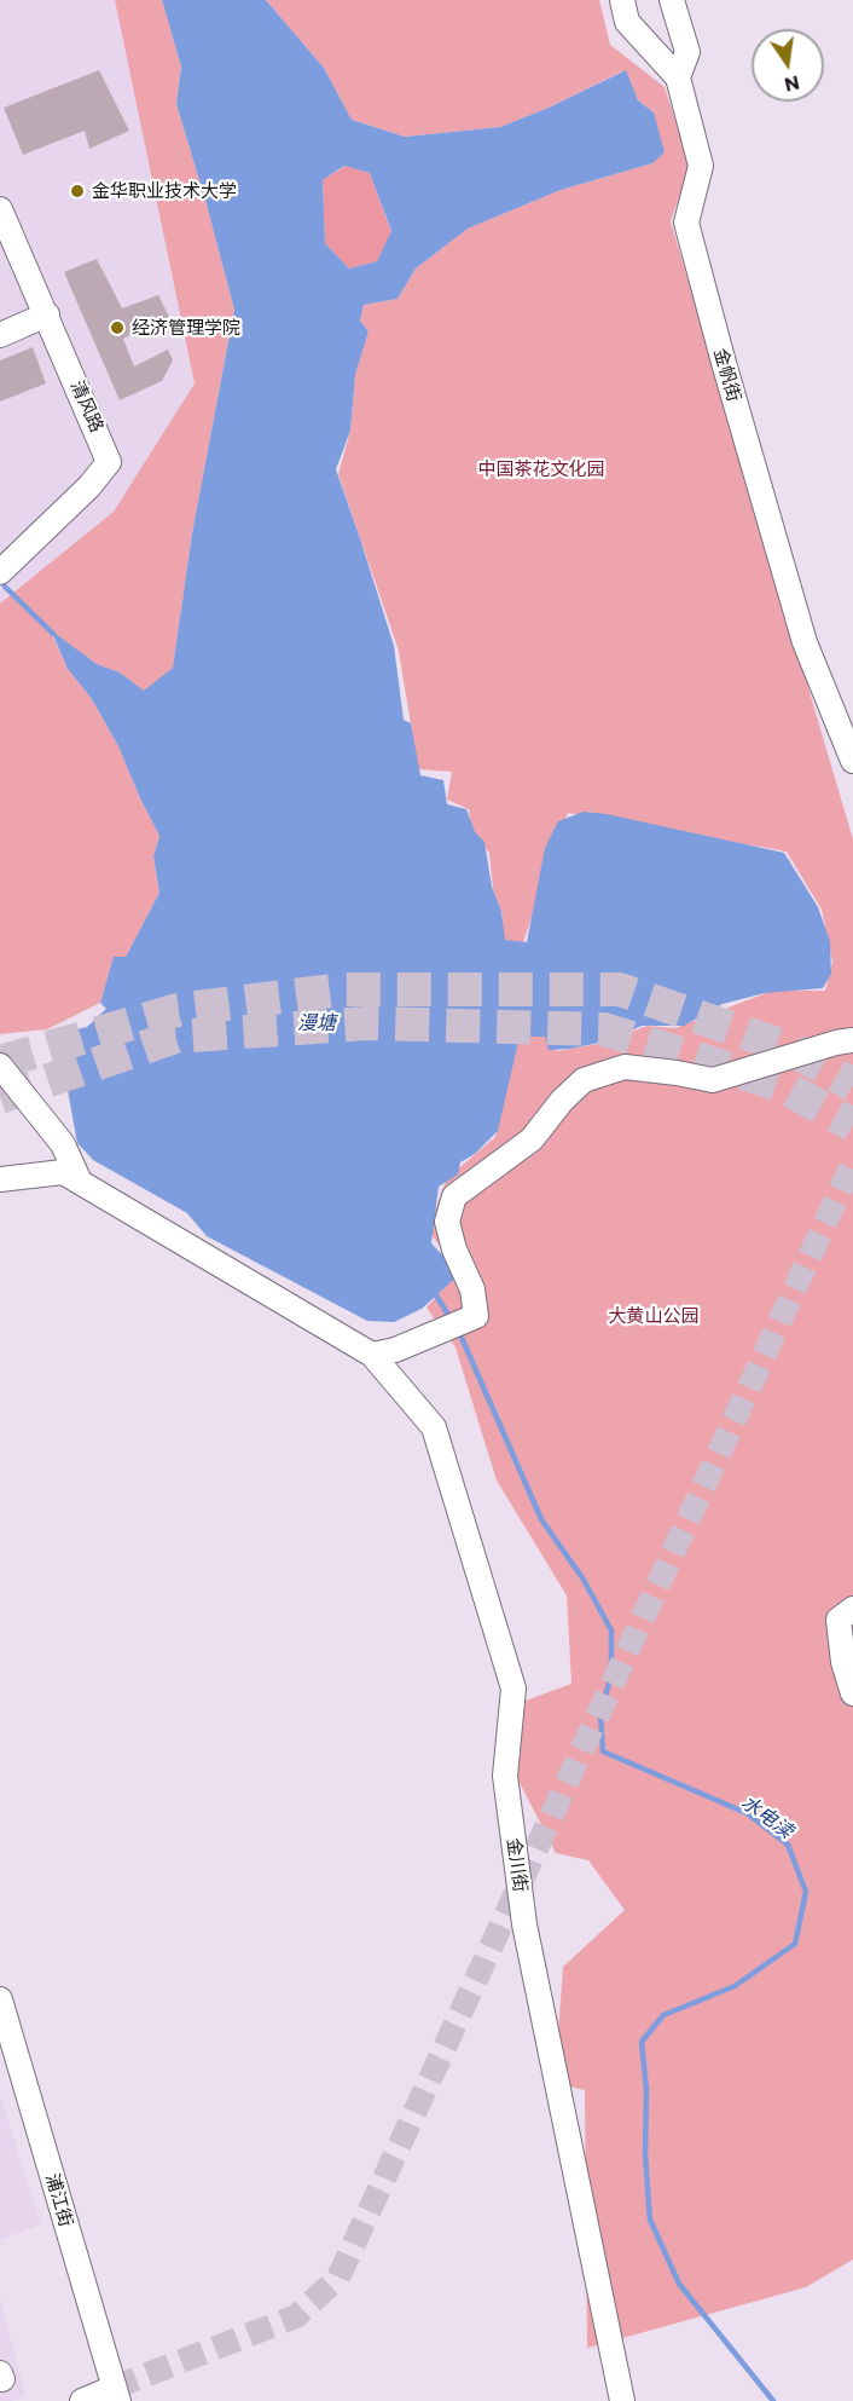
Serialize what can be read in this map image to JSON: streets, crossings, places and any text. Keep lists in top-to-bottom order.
{
  "streets": {
    "street": [
      "金帆街",
      "清风路",
      "金川街",
      "浦江街"
    ]
  },
  "water": ["漫塘", "水电渎"],
  "parks": ["中国茶花文化园", "大黄山公园"],
  "places": ["金华职业技术大学", "经济管理学院"],
  "north": "bottom"
}
